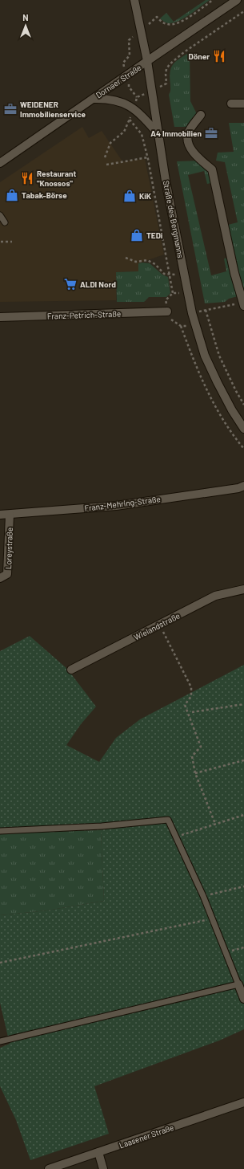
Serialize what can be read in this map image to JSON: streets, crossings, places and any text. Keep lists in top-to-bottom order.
{
  "streets": {
    "street": [
      "Dornaer Straße",
      "Straße des Bergmanns",
      "Franz-Petrich-Straße",
      "Franz-Mehring-Straße",
      "Loreystraße",
      "Wielandstraße",
      "Laasener Straße"
    ]
  },
  "crossings": [
    ["Dornaer Straße", "Straße des Bergmanns"],
    ["Franz-Mehring-Straße", "Loreystraße"]
  ],
  "places": {
    "restaurant": ["Döner", "Restaurant \"Knossos\""],
    "office": ["WEIDENER Immobilienservice", "A4 Immobilien"],
    "shop": ["Tabak-Börse", "KiK", "TEDi"],
    "supermarket": ["ALDI Nord"]
  },
  "north": "top"
}
